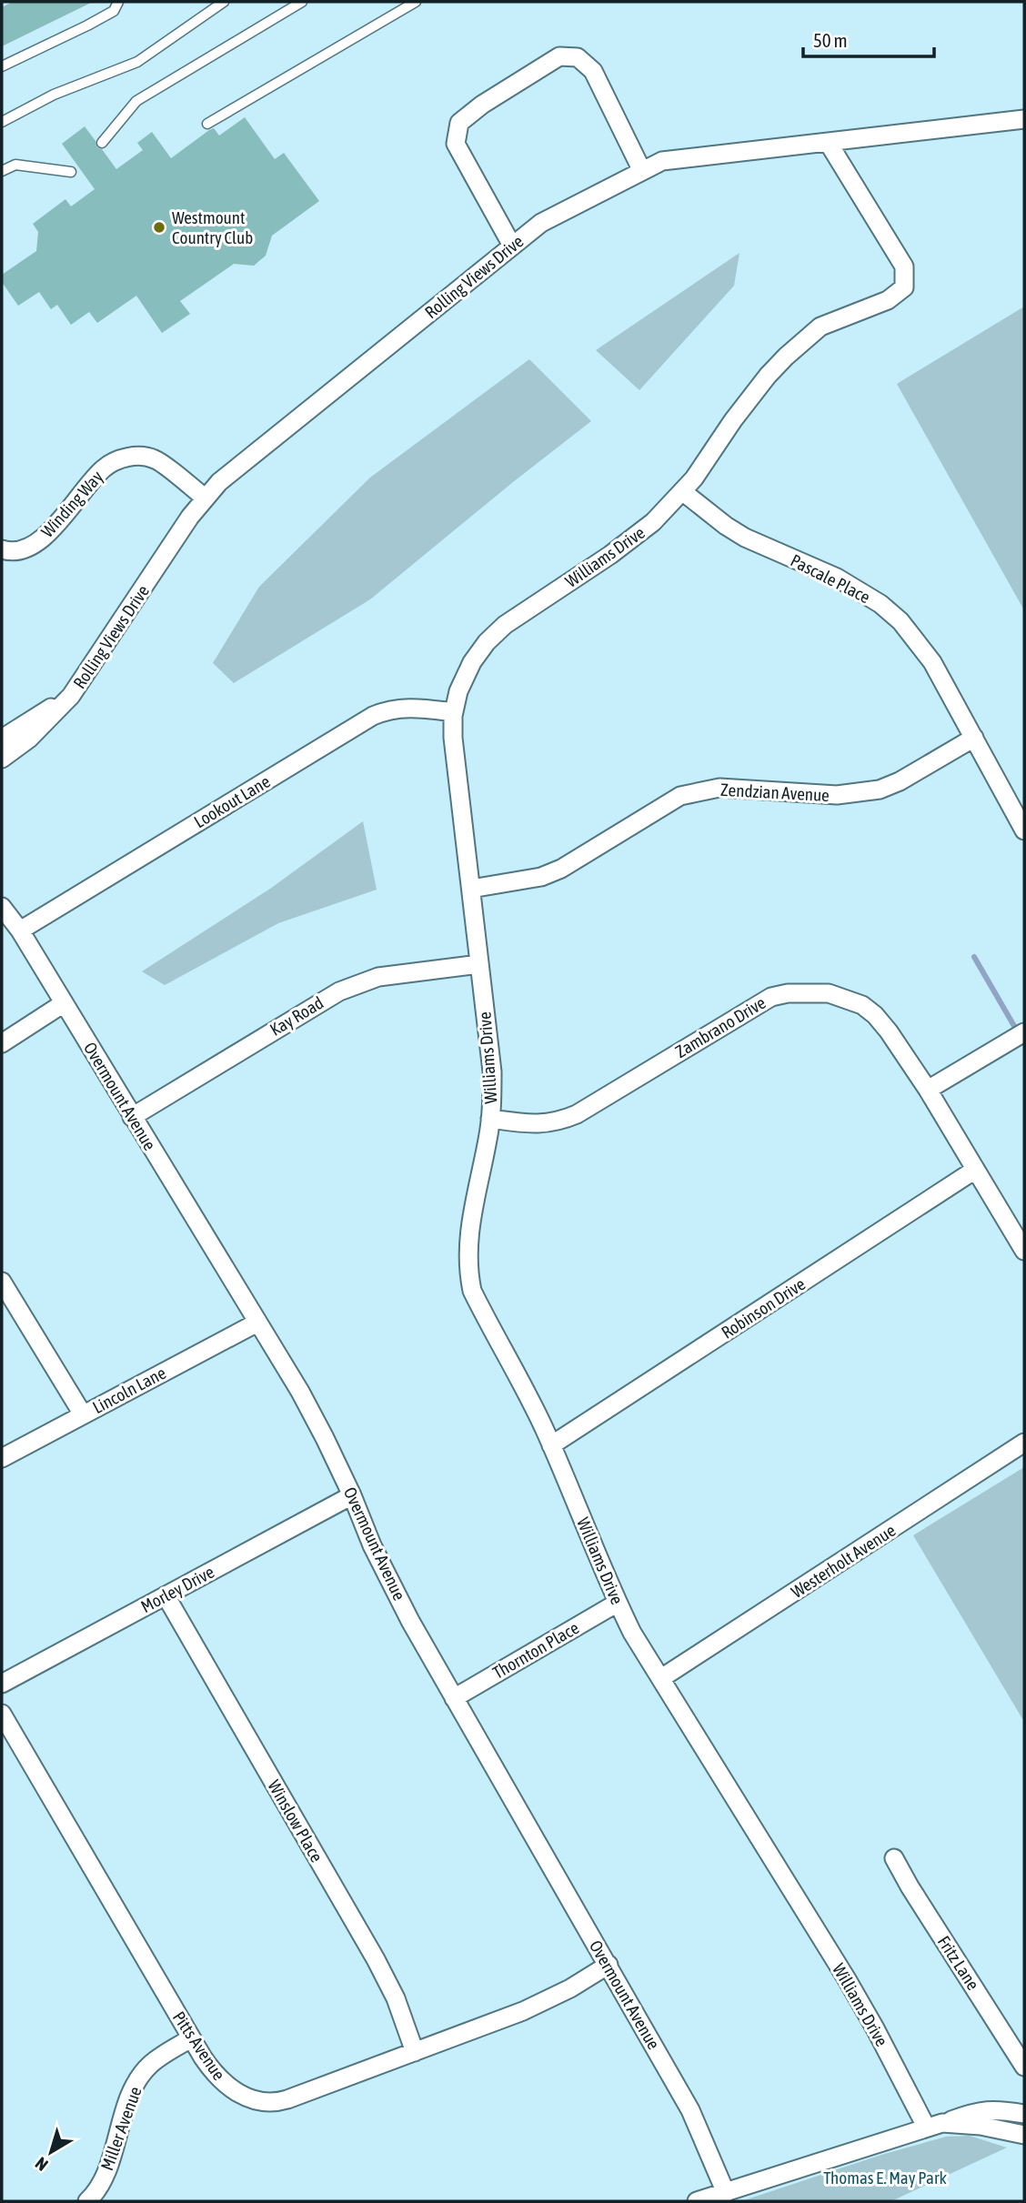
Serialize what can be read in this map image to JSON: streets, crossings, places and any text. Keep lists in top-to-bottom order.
{
  "streets": {
    "street": [
      "Rolling Views Drive",
      "Winding Way",
      "Williams Drive",
      "Pascale Place",
      "Zendzian Avenue",
      "Lookout Lane",
      "Kay Road",
      "Zambrano Drive",
      "Overmount Avenue",
      "Robinson Drive",
      "Lincoln Lane",
      "Westerholt Avenue",
      "Morley Drive",
      "Thornton Place",
      "Winslow Place",
      "Fritz Lane",
      "Pitts Avenue",
      "Miller Avenue"
    ]
  },
  "crossings": [
    ["Rolling Views Drive", "Winding Way"],
    ["Rolling Views Drive", "Williams Drive"],
    ["Williams Drive", "Pascale Place"],
    ["Williams Drive", "Zendzian Avenue"],
    ["Williams Drive", "Lookout Lane"],
    ["Williams Drive", "Kay Road"],
    ["Williams Drive", "Zambrano Drive"],
    ["Williams Drive", "Robinson Drive"],
    ["Williams Drive", "Westerholt Avenue"],
    ["Williams Drive", "Thornton Place"],
    ["Pascale Place", "Zendzian Avenue"],
    ["Lookout Lane", "Overmount Avenue"],
    ["Kay Road", "Overmount Avenue"],
    ["Zambrano Drive", "Robinson Drive"],
    ["Overmount Avenue", "Lincoln Lane"],
    ["Overmount Avenue", "Morley Drive"],
    ["Overmount Avenue", "Thornton Place"],
    ["Overmount Avenue", "Pitts Avenue"],
    ["Morley Drive", "Winslow Place"],
    ["Winslow Place", "Pitts Avenue"],
    ["Pitts Avenue", "Miller Avenue"]
  ],
  "parks": ["Thomas E. May Park"],
  "places": ["Westmount Country Club"],
  "scale_bar": "50 m",
  "north": "bottom left"
}
